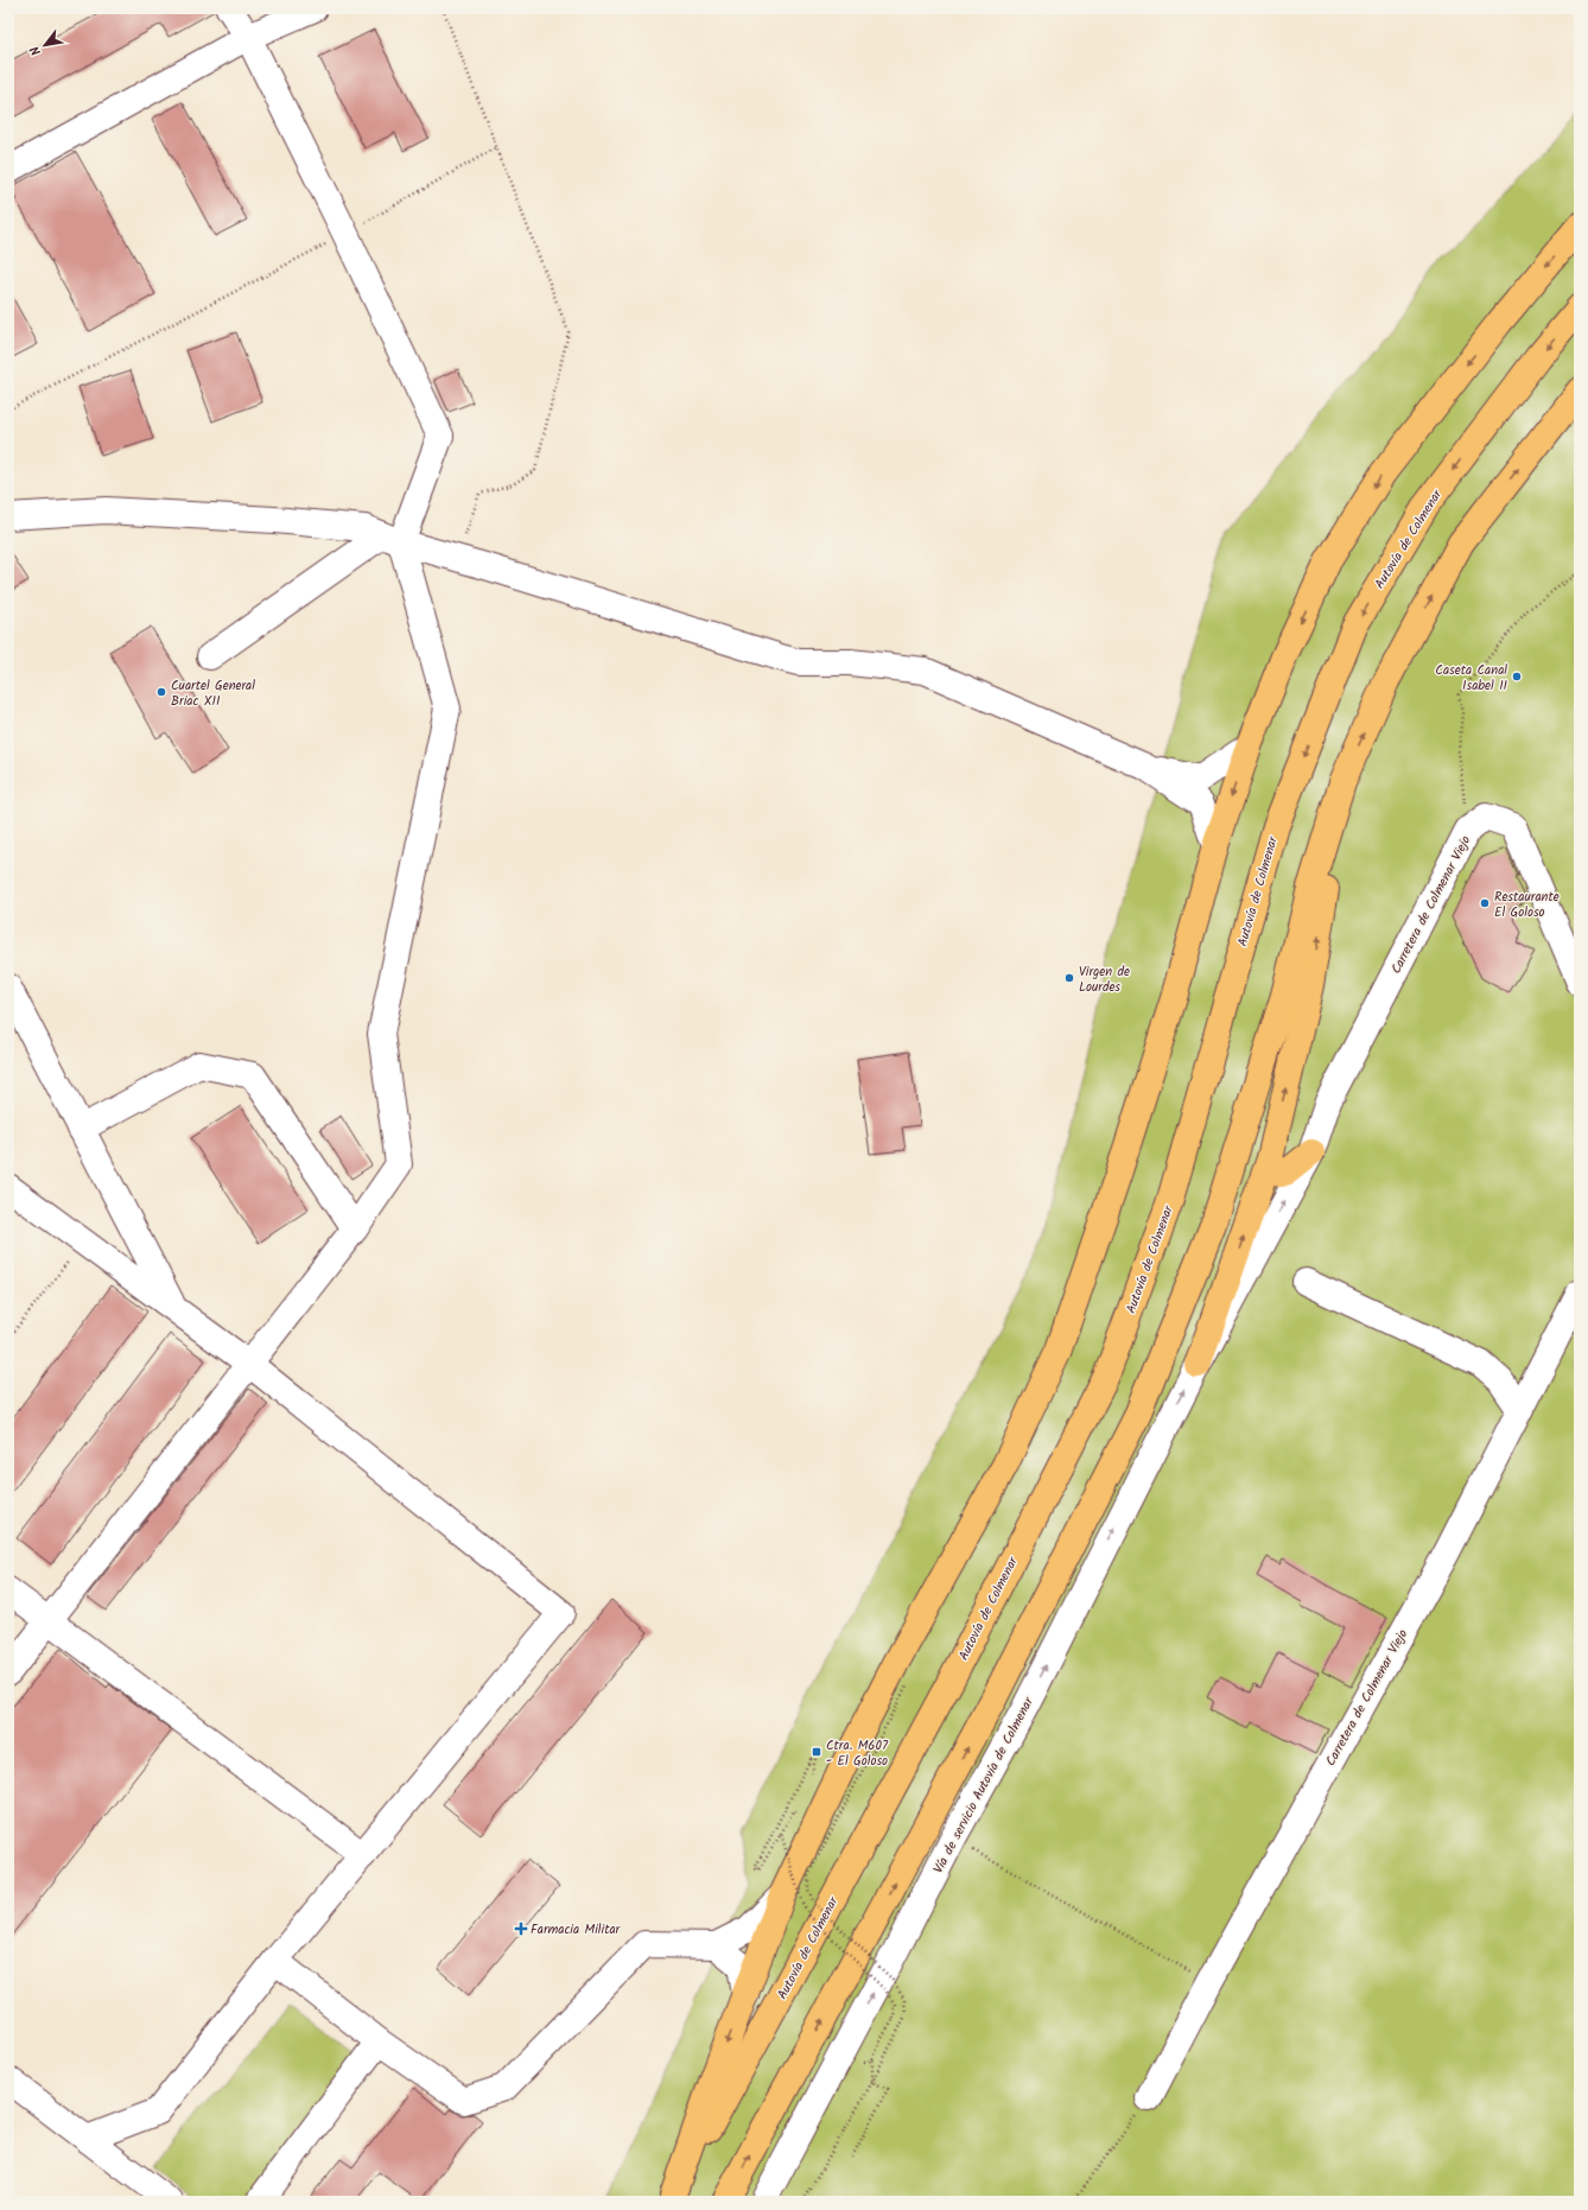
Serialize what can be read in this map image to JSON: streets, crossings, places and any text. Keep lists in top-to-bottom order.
{
  "streets": {
    "highway": ["Autovía de Colmenar"],
    "street": ["Carretera de Colmenar Viejo", "Vía de servicio Autovía de Colmenar"]
  },
  "crossings": [
    ["Carretera de Colmenar Viejo", "Vía de servicio Autovía de Colmenar"]
  ],
  "one_way": ["Vía de servicio Autovía de Colmenar"],
  "places": {
    "other": [
      "Caseta Canal Isabel II",
      "Cuartel General Briac XII",
      "Restaurante El Goloso",
      "Virgen de Lourdes"
    ],
    "transit": ["Ctra. M607 - El Goloso"],
    "health": ["Farmacia Militar"]
  },
  "north": "bottom left"
}
